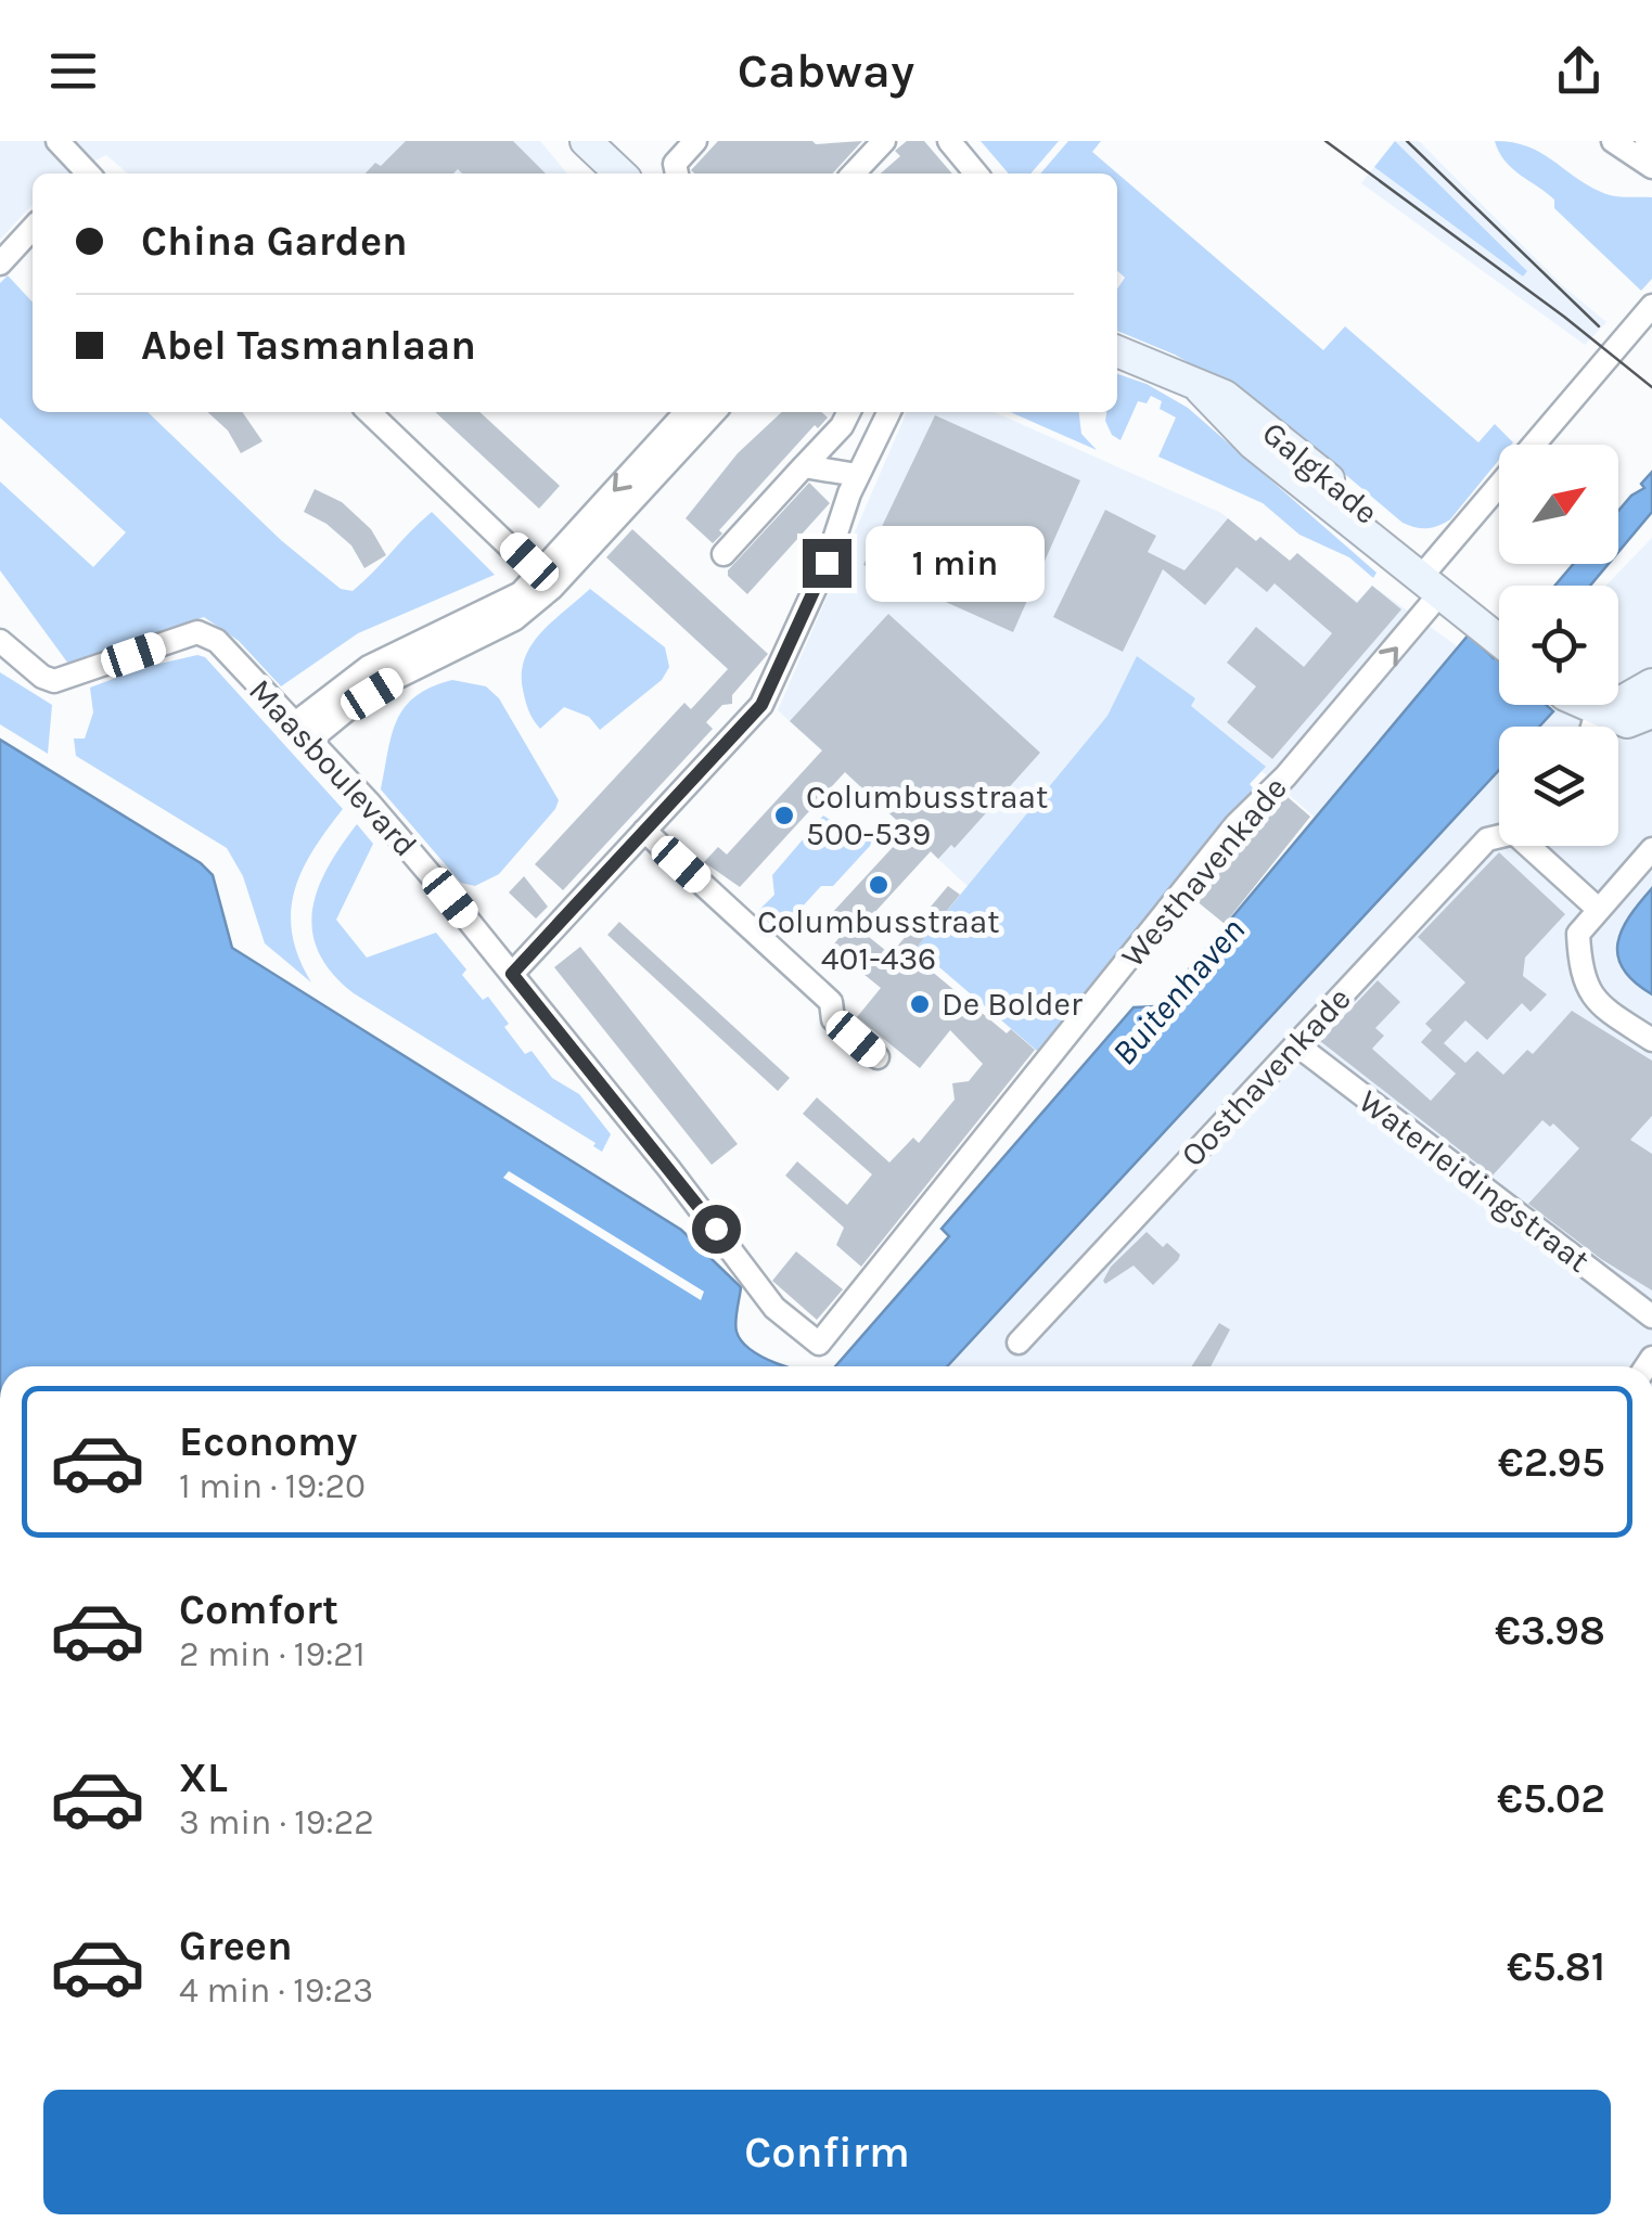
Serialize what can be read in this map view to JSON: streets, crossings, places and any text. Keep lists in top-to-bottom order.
{
  "streets": {
    "main road": ["Galgkade"],
    "street": [
      "Maasboulevard",
      "Westhavenkade",
      "Oosthavenkade",
      "Waterleidingstraat"
    ]
  },
  "crossings": [
    ["Galgkade", "Westhavenkade"],
    ["Maasboulevard", "Westhavenkade"],
    ["Oosthavenkade", "Waterleidingstraat"]
  ],
  "one_way": ["Westhavenkade"],
  "water": ["Buitenhaven"],
  "places": ["Columbusstraat 500-539", "Columbusstraat 401-436", "De Bolder"],
  "north": "top right",
  "page": {
    "header": "Cabway",
    "banner": ["China Garden", "Abel Tasmanlaan"],
    "bubble": "1 min",
    "list": [
      {
        "name": "Economy",
        "note": "1 min · 19:20",
        "value": "€2.95"
      },
      {
        "name": "Comfort",
        "note": "2 min · 19:21",
        "value": "€3.98"
      },
      {
        "name": "XL",
        "note": "3 min · 19:22",
        "value": "€5.02"
      },
      {
        "name": "Green",
        "note": "4 min · 19:23",
        "value": "€5.81"
      }
    ],
    "buttons": "Confirm"
  }
}
